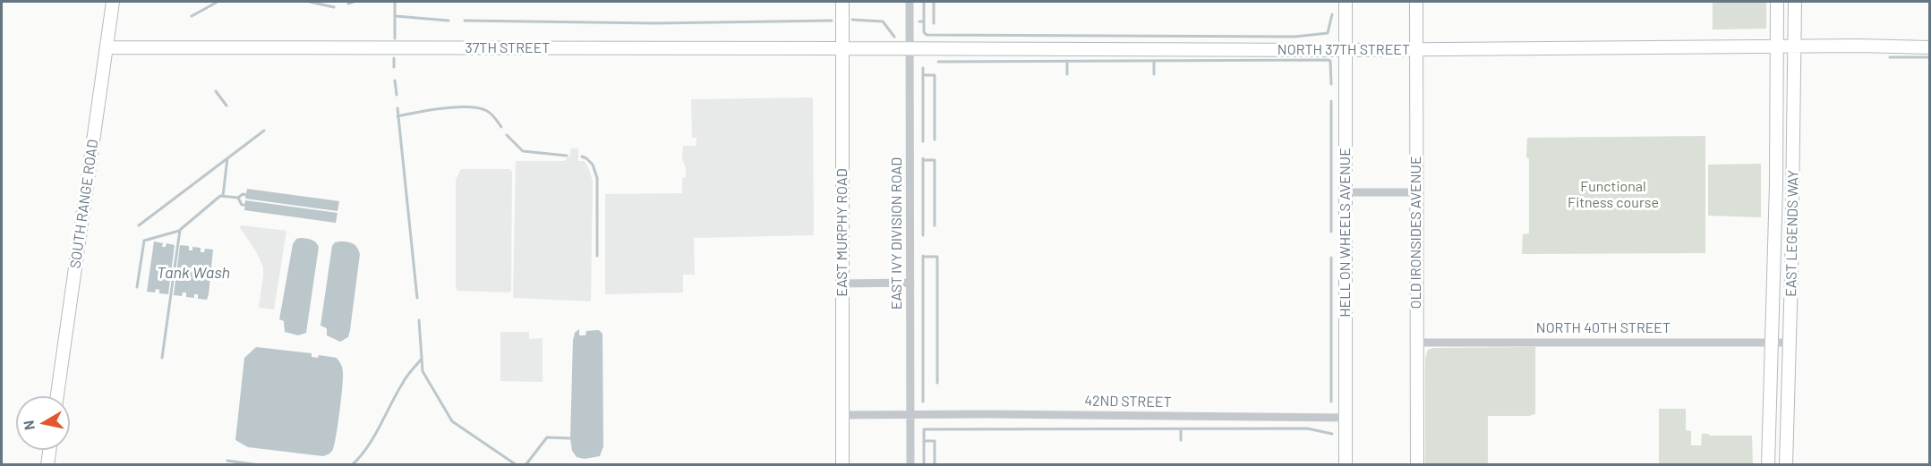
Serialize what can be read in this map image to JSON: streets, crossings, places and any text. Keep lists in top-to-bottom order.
{
  "streets": {
    "street": [
      "37TH STREET",
      "NORTH 37TH STREET",
      "SOUTH RANGE ROAD",
      "EAST MURPHY ROAD",
      "HELL ON WHEELS AVENUE",
      "OLD IRONSIDES AVENUE",
      "EAST IVY DIVISION ROAD",
      "EAST LEGENDS WAY",
      "NORTH 40TH STREET",
      "42ND STREET"
    ]
  },
  "crossings": [
    ["37TH STREET", "NORTH 37TH STREET"],
    ["37TH STREET", "SOUTH RANGE ROAD"],
    ["37TH STREET", "EAST MURPHY ROAD"],
    ["37TH STREET", "EAST IVY DIVISION ROAD"],
    ["NORTH 37TH STREET", "HELL ON WHEELS AVENUE"],
    ["NORTH 37TH STREET", "OLD IRONSIDES AVENUE"],
    ["NORTH 37TH STREET", "EAST IVY DIVISION ROAD"],
    ["NORTH 37TH STREET", "EAST LEGENDS WAY"],
    ["EAST MURPHY ROAD", "42ND STREET"],
    ["HELL ON WHEELS AVENUE", "42ND STREET"],
    ["OLD IRONSIDES AVENUE", "NORTH 40TH STREET"],
    ["EAST IVY DIVISION ROAD", "42ND STREET"],
    ["EAST LEGENDS WAY", "NORTH 40TH STREET"]
  ],
  "water": ["Tank Wash"],
  "parks": ["Functional Fitness course"],
  "north": "left"
}
